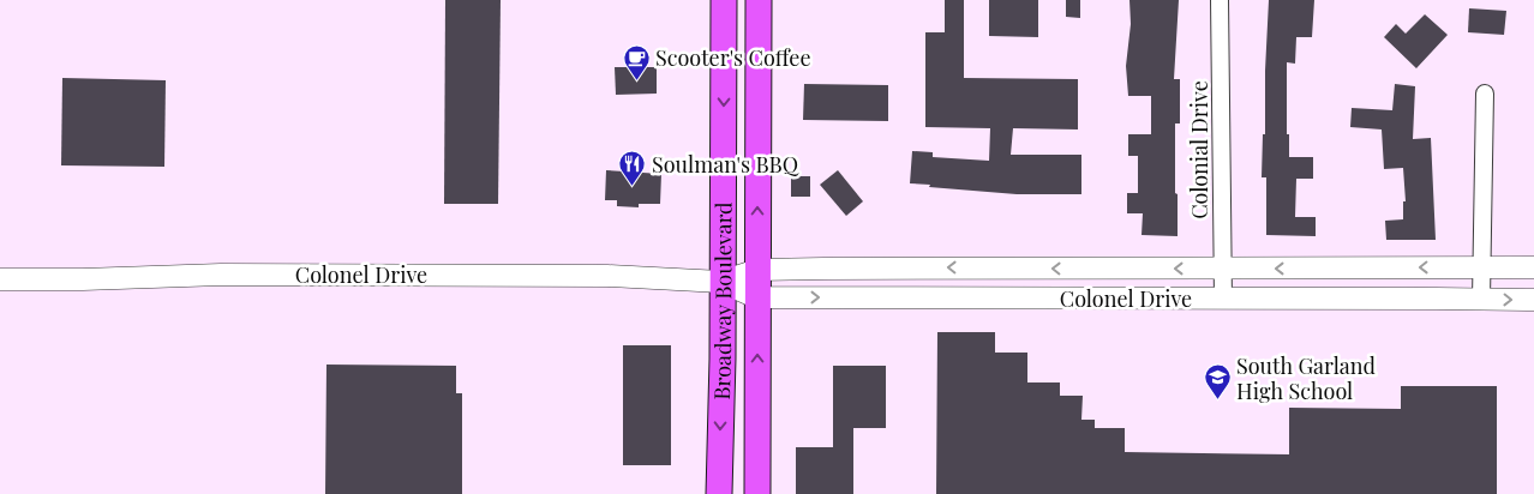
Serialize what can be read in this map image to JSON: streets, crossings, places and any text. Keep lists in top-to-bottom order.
{
  "streets": {
    "main road": ["Broadway Boulevard"],
    "street": ["Colonial Drive", "Colonel Drive"]
  },
  "crossings": [
    ["Colonial Drive", "Colonel Drive"],
    ["Colonel Drive", "Broadway Boulevard"]
  ],
  "places": {
    "cafe": ["Scooter's Coffee"],
    "restaurant": ["Soulman's BBQ"],
    "school or university": ["South Garland High School"]
  }
}
